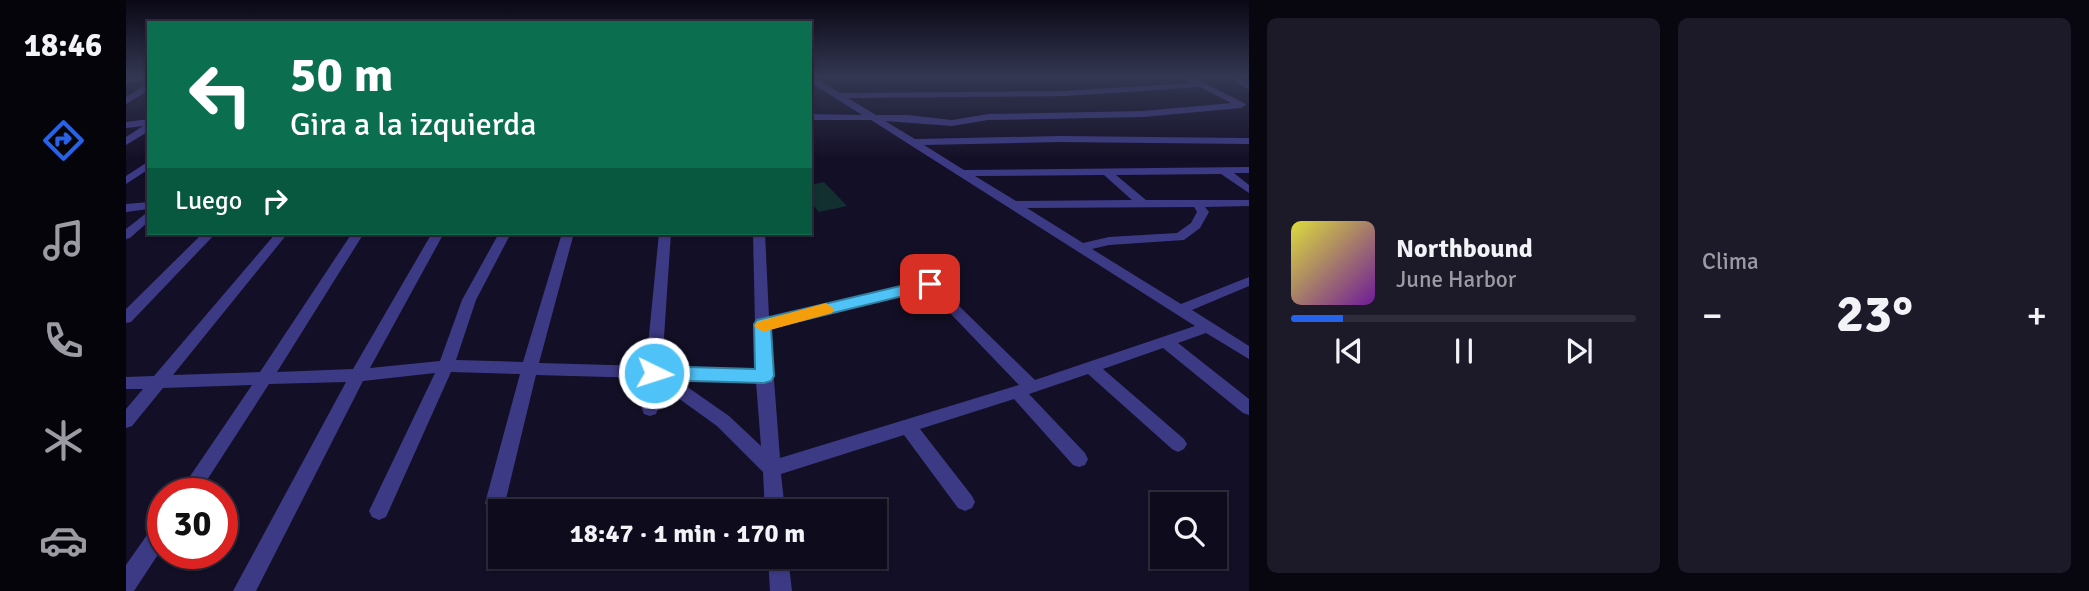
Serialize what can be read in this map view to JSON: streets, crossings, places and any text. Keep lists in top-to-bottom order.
{
  "page": {
    "tabs": "18:46",
    "tile": "Clima",
    "turn": ["50 m", "Gira a la izquierda"],
    "then": "Luego",
    "song": ["Northbound", "June Harbor"],
    "heat": ["−", "23°", "+"],
    "limit": "30",
    "trip": "18:47 · 1 min · 170 m"
  }
}
